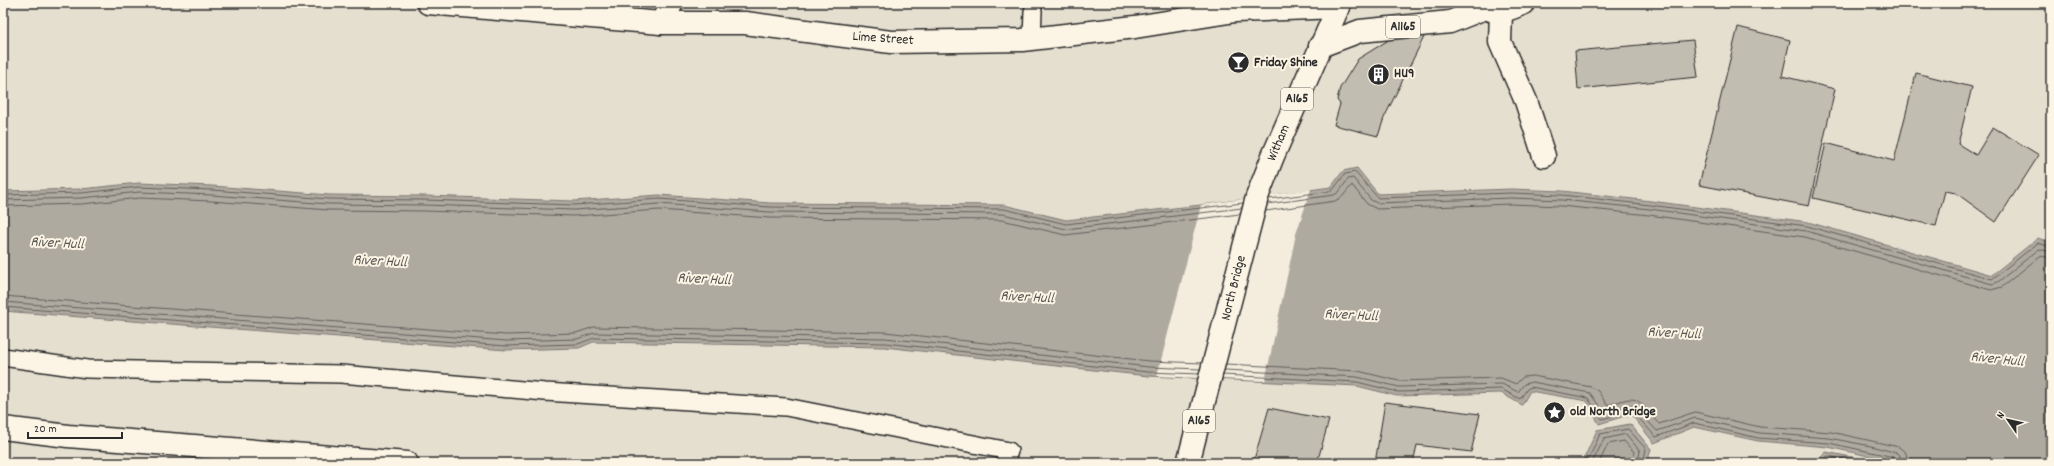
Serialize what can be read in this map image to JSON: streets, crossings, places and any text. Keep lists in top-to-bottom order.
{
  "streets": {
    "main road": [
      "A1165",
      "Lime Street",
      "A165",
      "Witham",
      "North Bridge"
    ]
  },
  "crossings": [
    ["A1165", "Witham"],
    ["Lime Street", "Witham"],
    ["Witham", "North Bridge"]
  ],
  "water": ["River Hull"],
  "places": {
    "bar": ["Friday Shine"],
    "building": ["HU9"],
    "place": ["old North Bridge"]
  },
  "scale_bar": "20 m",
  "north": "top left"
}
